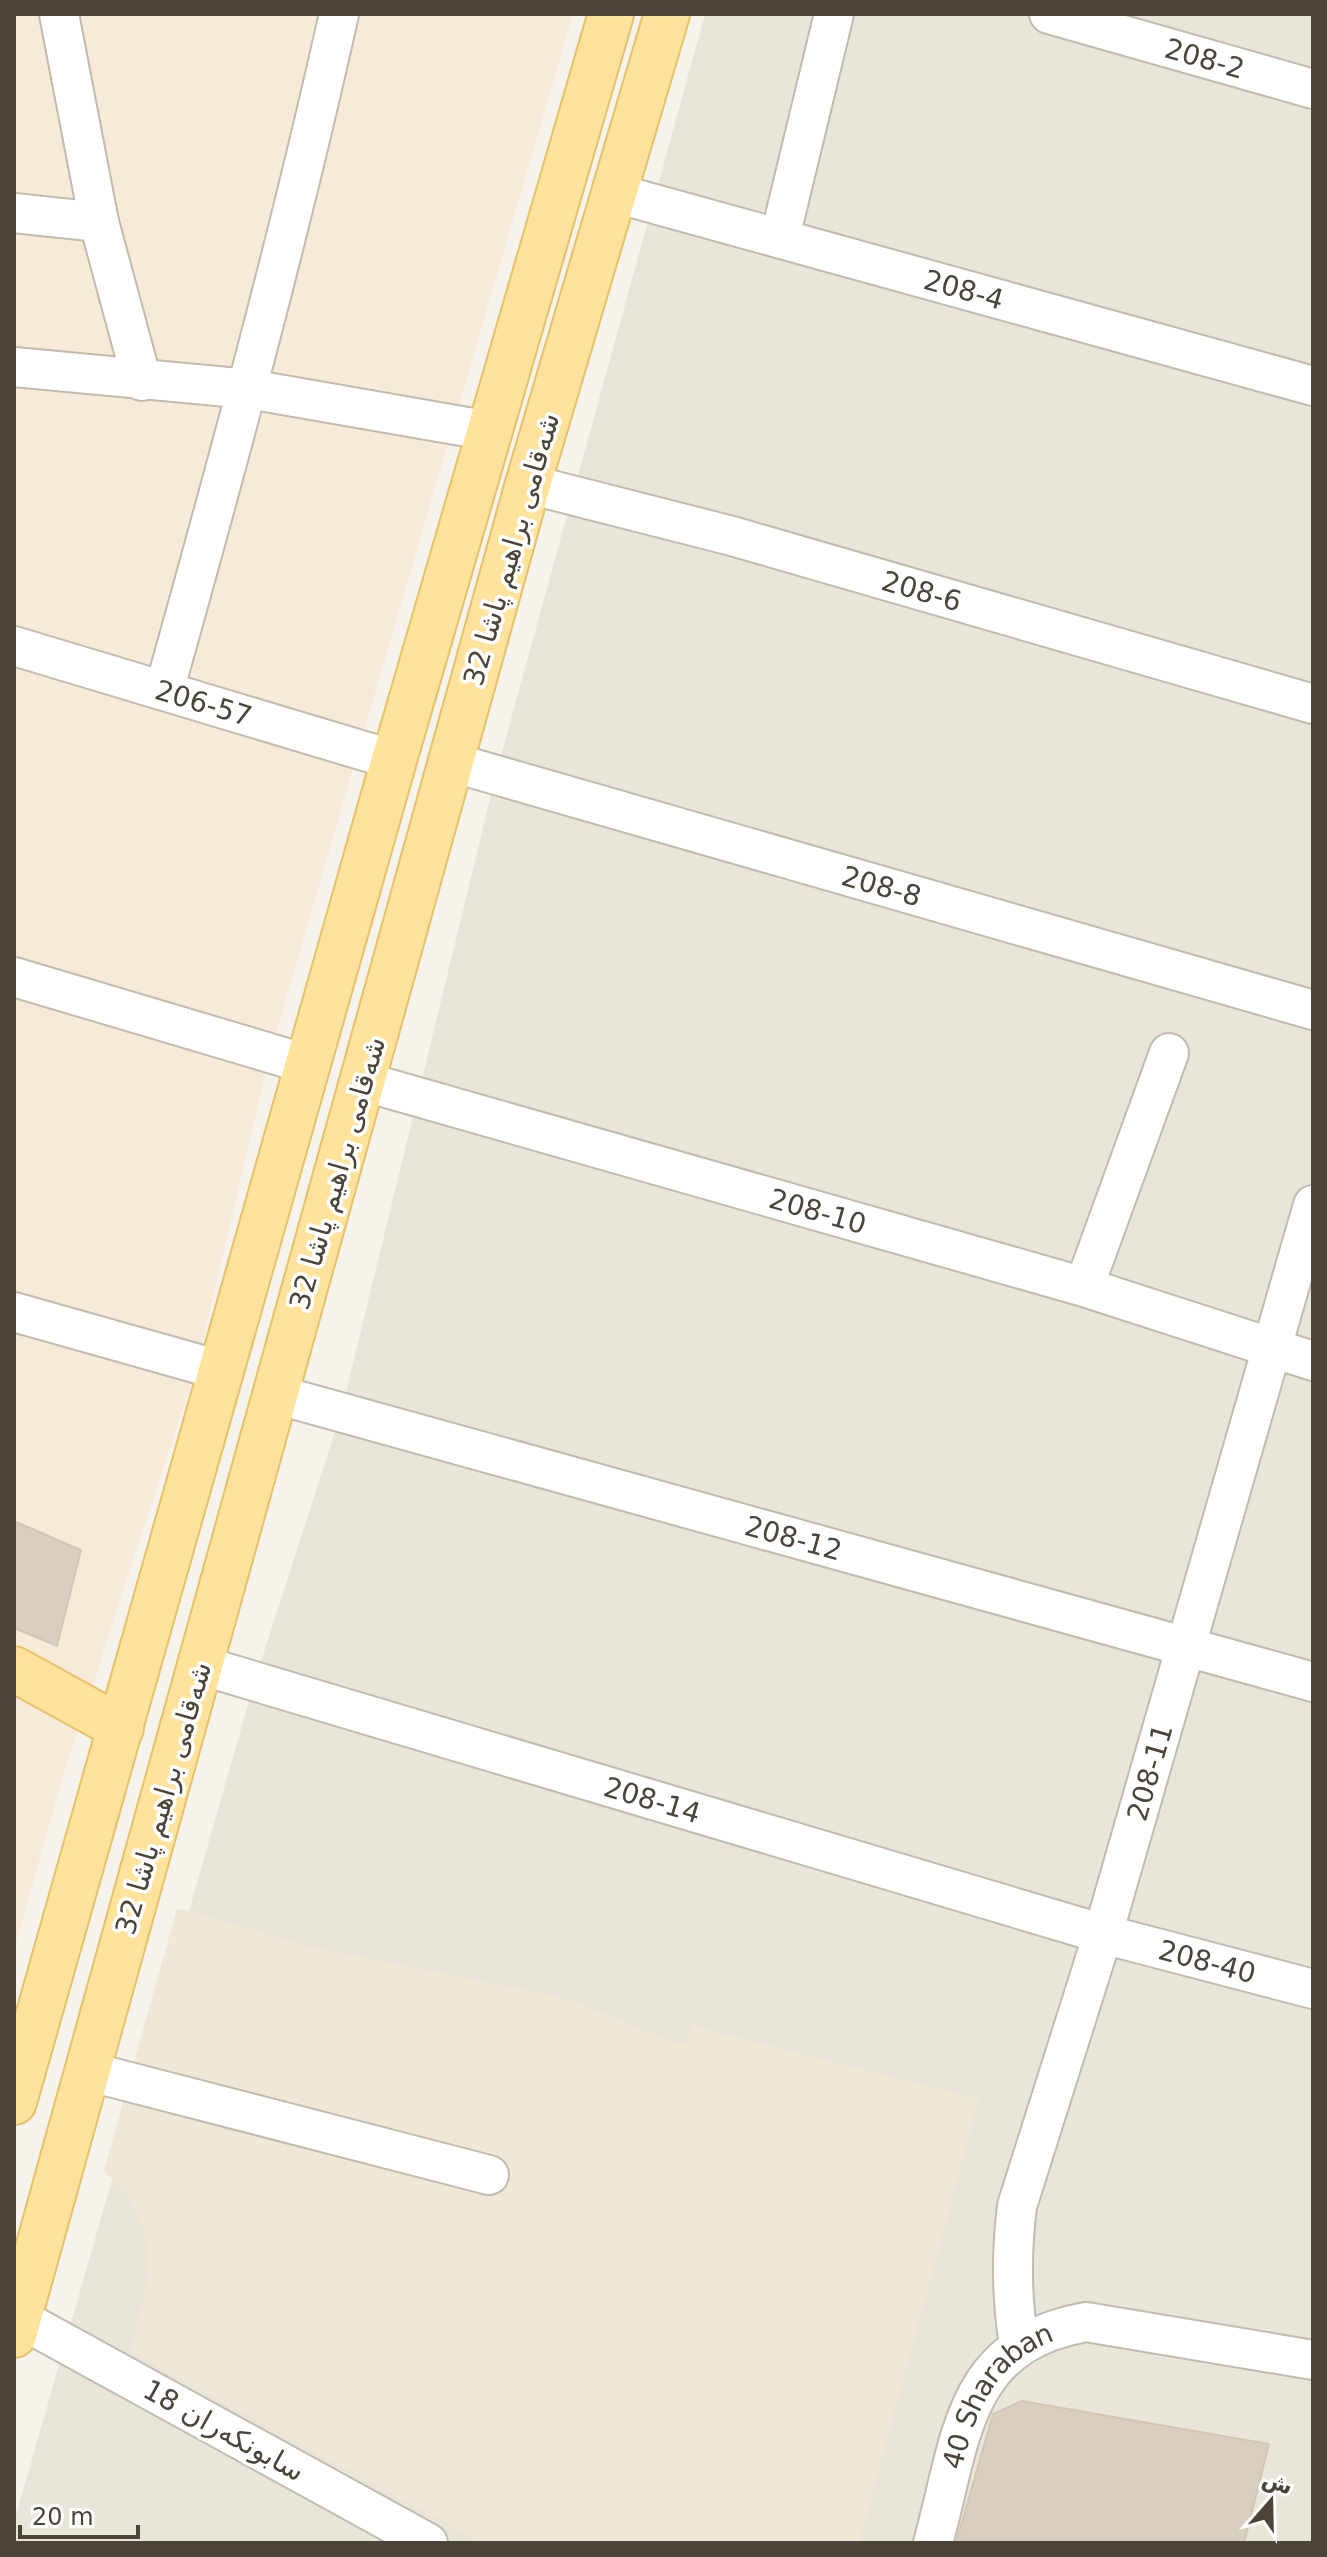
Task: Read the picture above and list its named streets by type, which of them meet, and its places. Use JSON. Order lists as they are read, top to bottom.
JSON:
{
  "streets": {
    "main road": ["شەقامی براهیم پاشا 32"],
    "street": [
      "208-2",
      "208-4",
      "208-6",
      "206-57",
      "208-8",
      "208-10",
      "208-12",
      "208-11",
      "208-14",
      "208-40",
      "40 Sharaban",
      "18 سابونکەران"
    ]
  },
  "crossings": [
    ["208-4", "شەقامی براهیم پاشا 32"],
    ["شەقامی براهیم پاشا 32", "208-6"],
    ["شەقامی براهیم پاشا 32", "206-57"],
    ["شەقامی براهیم پاشا 32", "208-8"],
    ["شەقامی براهیم پاشا 32", "208-10"],
    ["شەقامی براهیم پاشا 32", "208-12"],
    ["شەقامی براهیم پاشا 32", "208-14"],
    ["شەقامی براهیم پاشا 32", "18 سابونکەران"],
    ["208-10", "208-11"],
    ["208-12", "208-11"],
    ["208-11", "208-14"],
    ["208-11", "208-40"],
    ["208-11", "40 Sharaban"],
    ["208-14", "208-40"]
  ],
  "scale_bar": "20 m",
  "north": "top"
}
